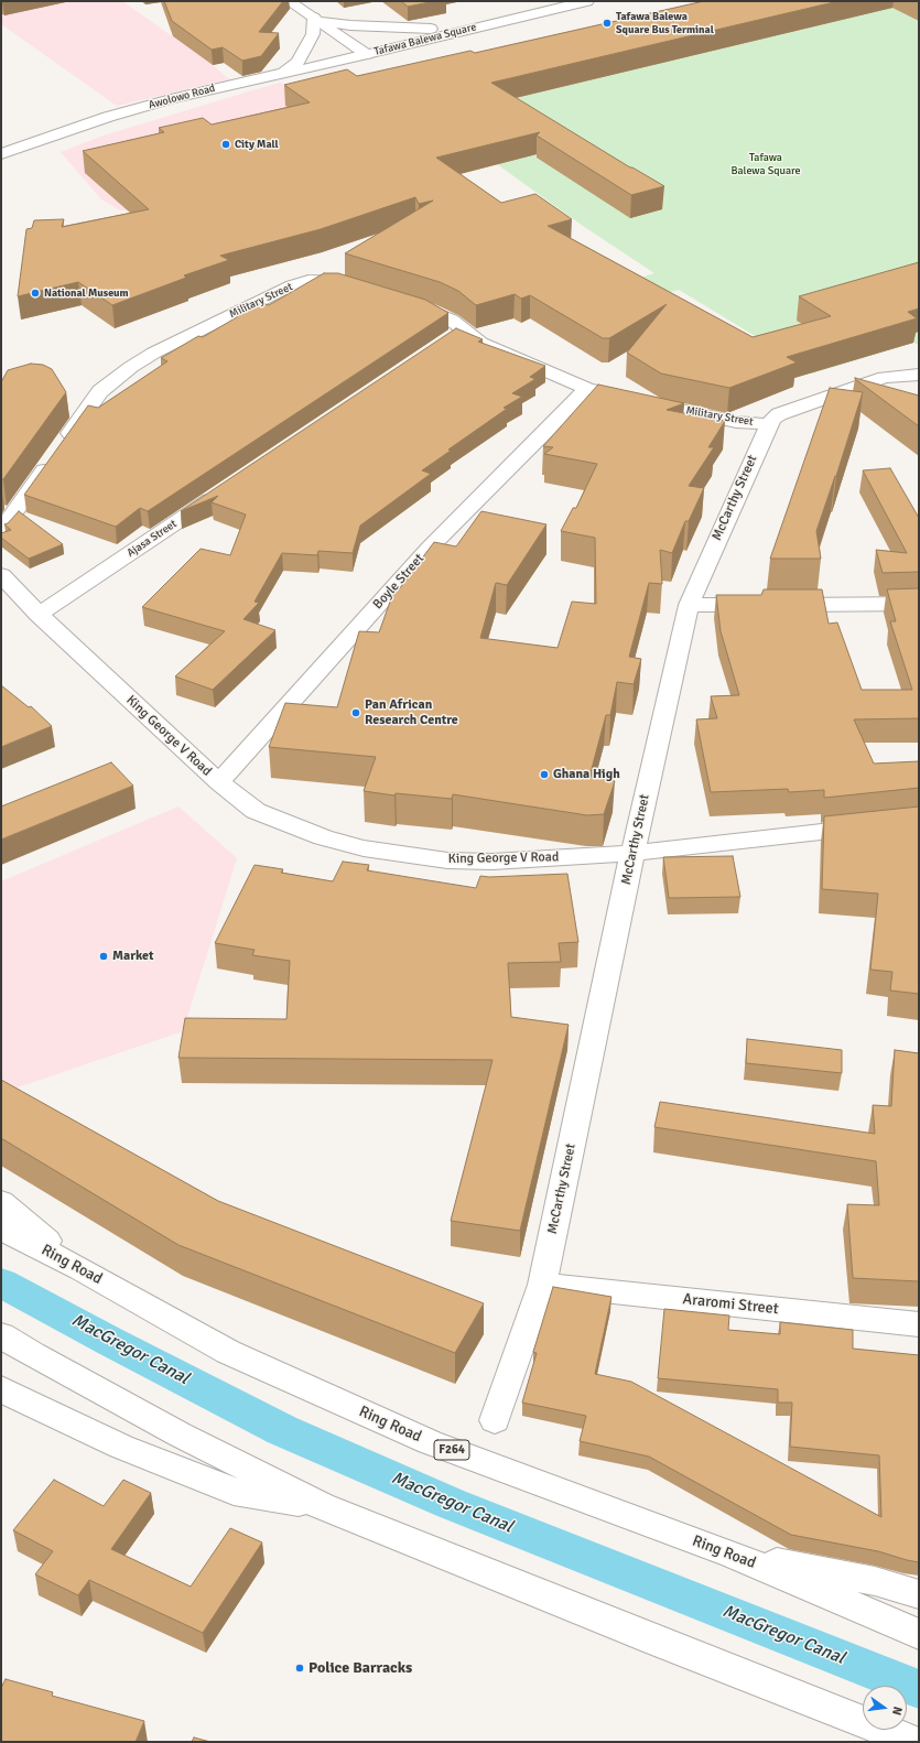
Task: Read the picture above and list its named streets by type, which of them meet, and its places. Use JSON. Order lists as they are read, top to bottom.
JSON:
{
  "streets": {
    "main road": [
      "Tafawa Balewa Square",
      "Awolowo Road",
      "Military Street",
      "McCarthy Street",
      "Ajasa Street",
      "Boyle Street",
      "King George V Road",
      "Ring Road",
      "Araromi Street",
      "F264"
    ]
  },
  "crossings": [
    ["Tafawa Balewa Square", "Awolowo Road"],
    ["Military Street", "McCarthy Street"],
    ["Military Street", "Boyle Street"],
    ["McCarthy Street", "King George V Road"],
    ["McCarthy Street", "Araromi Street"],
    ["Ajasa Street", "King George V Road"],
    ["Boyle Street", "King George V Road"]
  ],
  "water": ["MacGregor Canal"],
  "parks": ["Tafawa Balewa Square"],
  "places": [
    "Tafawa Balewa Square Bus Terminal",
    "City Mall",
    "National Museum",
    "Pan African Research Centre",
    "Ghana High",
    "Market",
    "Police Barracks"
  ],
  "north": "right"
}
